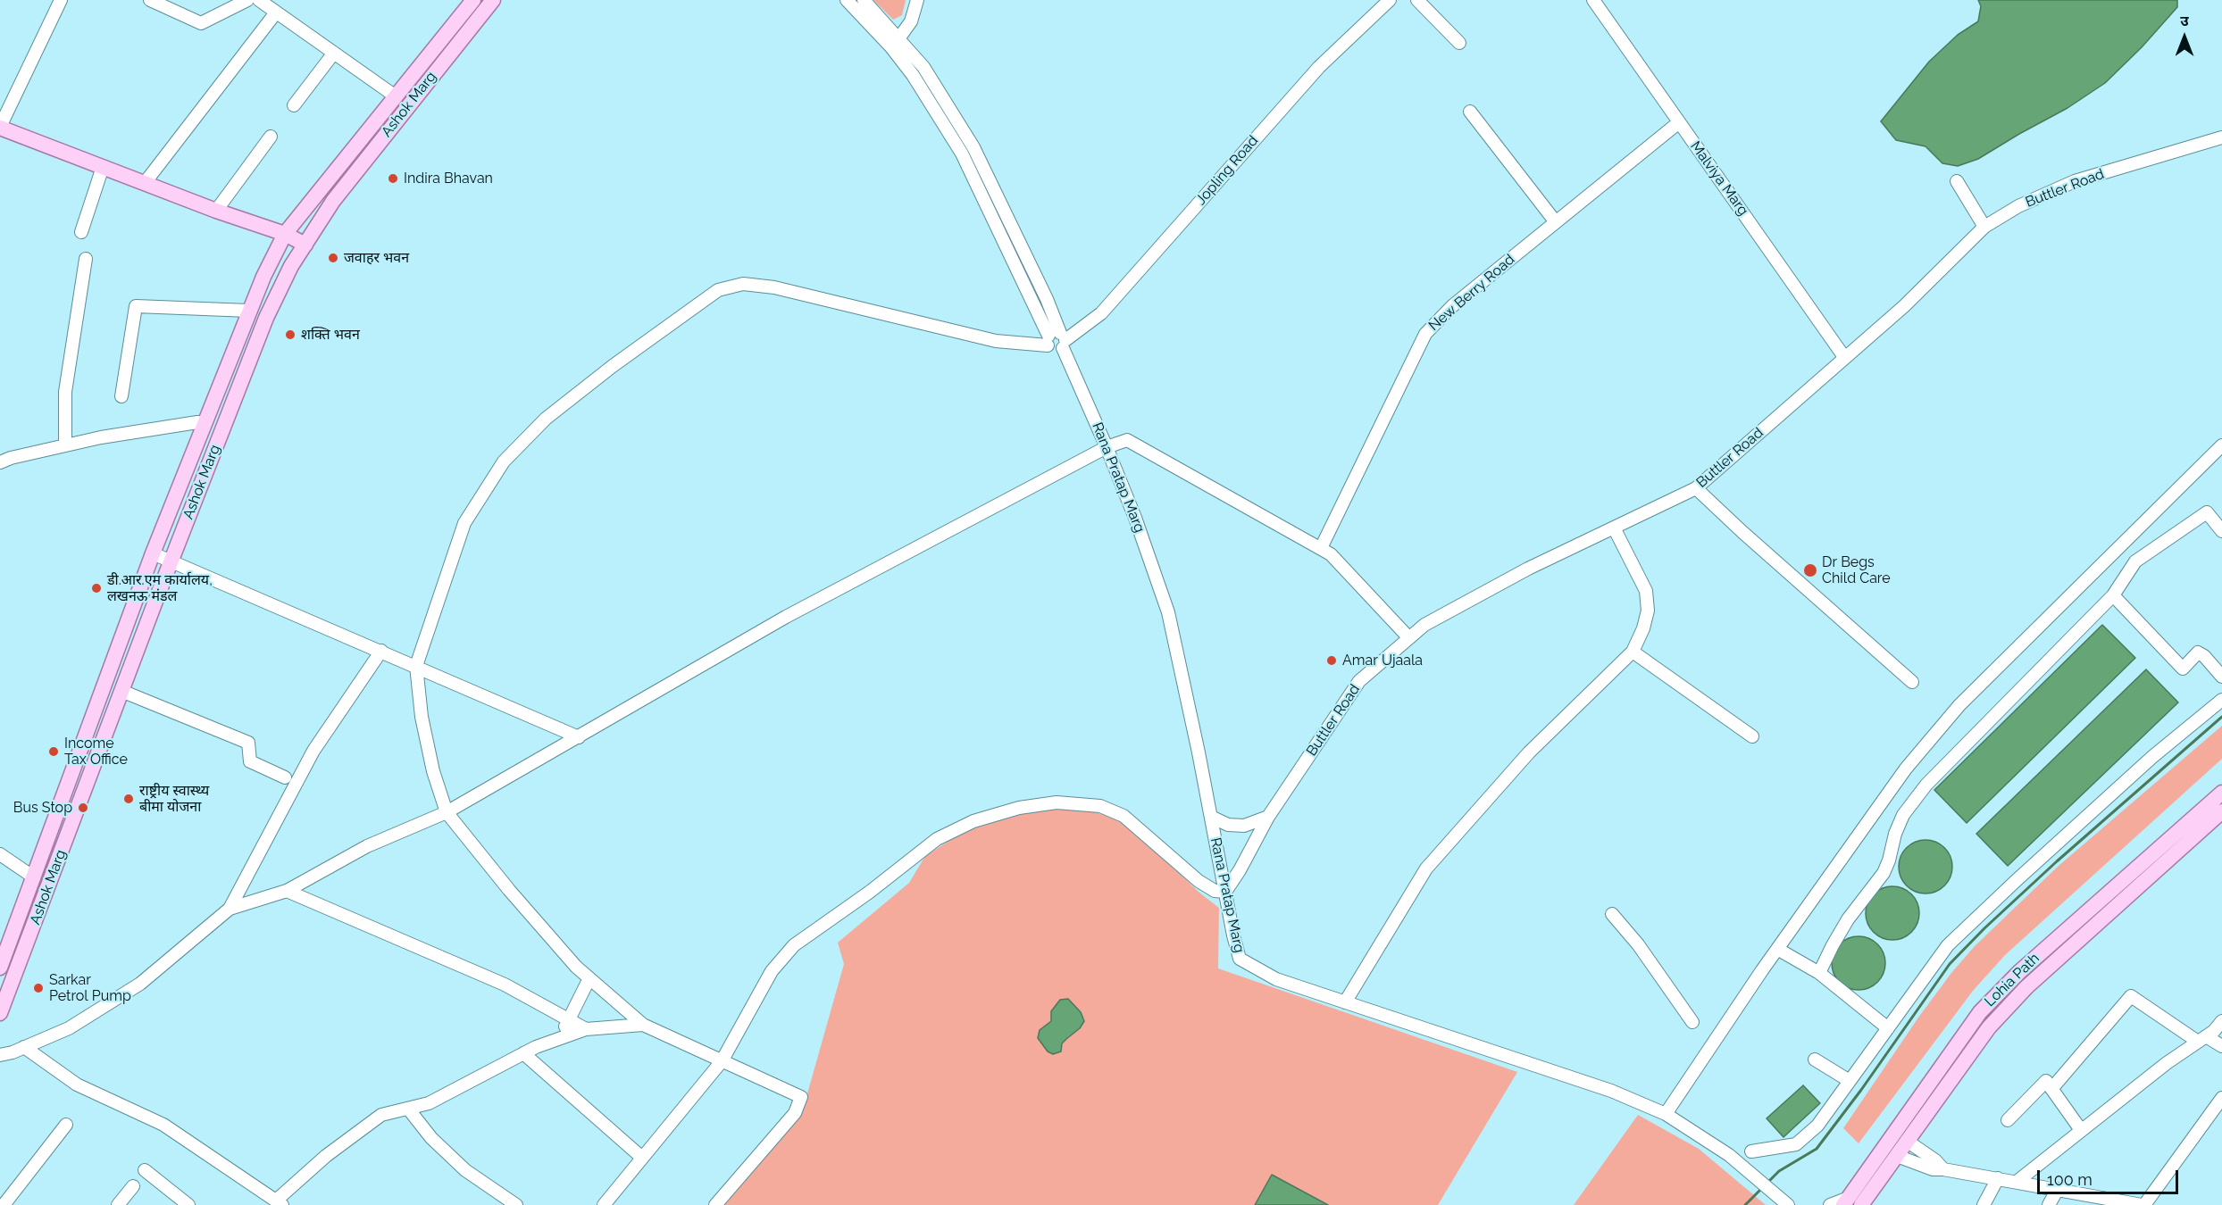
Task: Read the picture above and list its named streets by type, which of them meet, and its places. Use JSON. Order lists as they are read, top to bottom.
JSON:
{
  "streets": {
    "main road": ["Ashok Marg", "Lohia Path"],
    "street": [
      "Jopling Road",
      "Malviya Marg",
      "Buttler Road",
      "New Berry Road",
      "Rana Pratap Marg"
    ]
  },
  "crossings": [
    ["Jopling Road", "Rana Pratap Marg"],
    ["Malviya Marg", "Buttler Road"],
    ["Malviya Marg", "New Berry Road"],
    ["Buttler Road", "Rana Pratap Marg"]
  ],
  "places": [
    "Indira Bhavan",
    "जवाहर भवन",
    "शक्ति भवन",
    "Dr Begs Child Care",
    "डी.आर.एम कार्यालय, लखनऊ मंडल",
    "Amar Ujaala",
    "Income Tax Office",
    "राष्ट्रीय स्वास्थ्य बीमा योजना",
    "Bus Stop",
    "Sarkar Petrol Pump"
  ],
  "scale_bar": "100 m",
  "north": "top"
}
